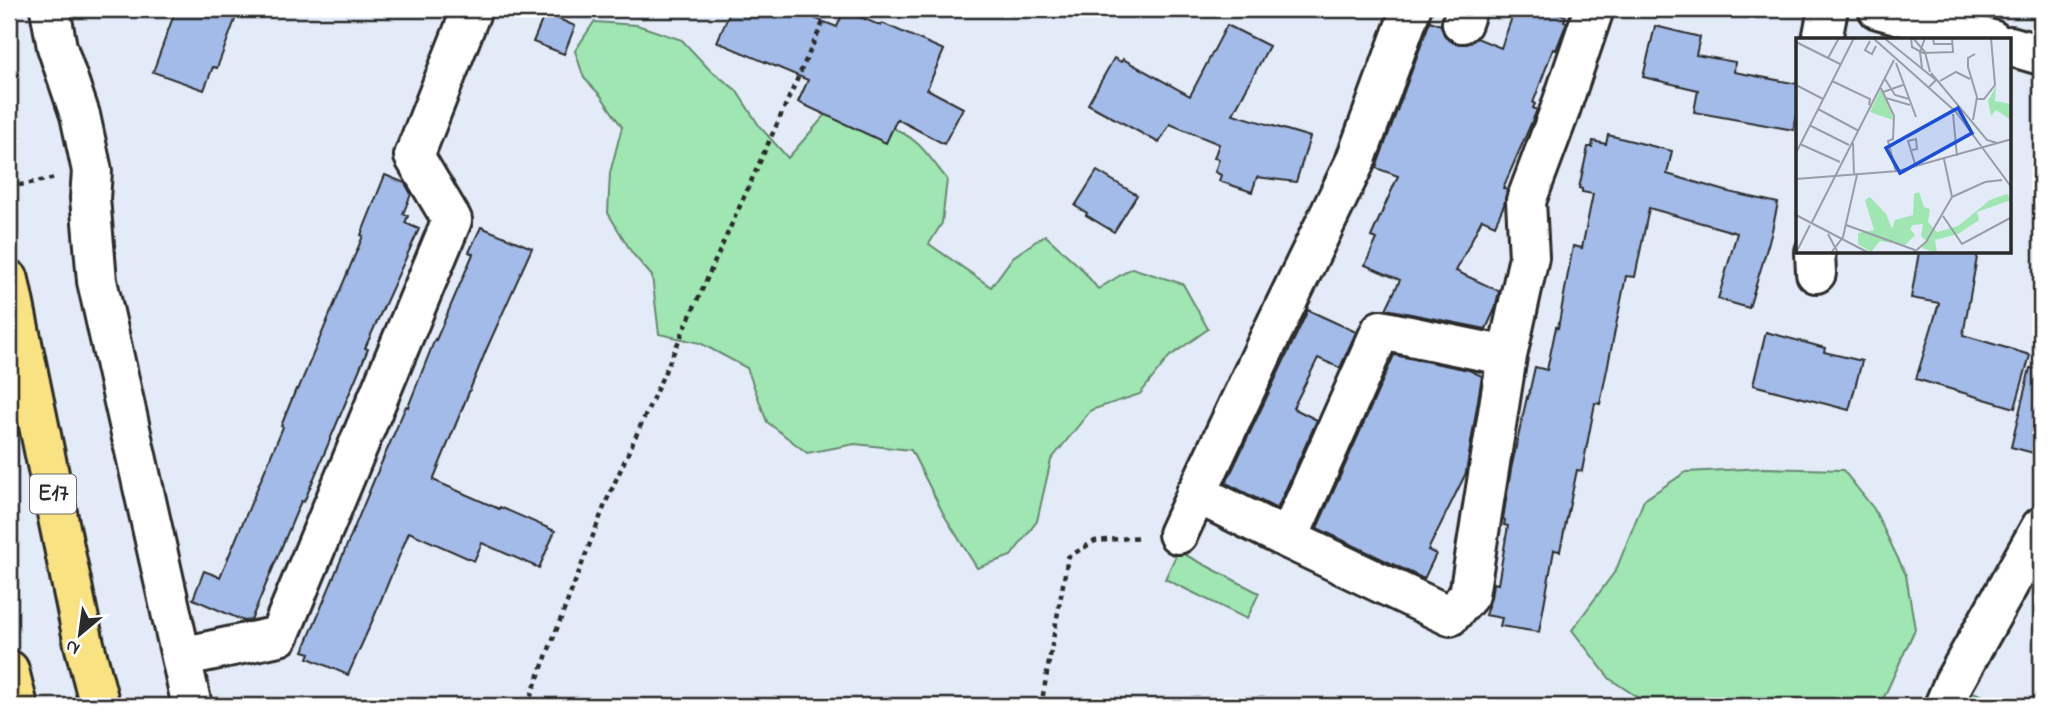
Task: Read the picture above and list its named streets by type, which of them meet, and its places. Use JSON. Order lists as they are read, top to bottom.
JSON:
{
  "streets": {
    "highway": ["E17"]
  },
  "north": "bottom left"
}
